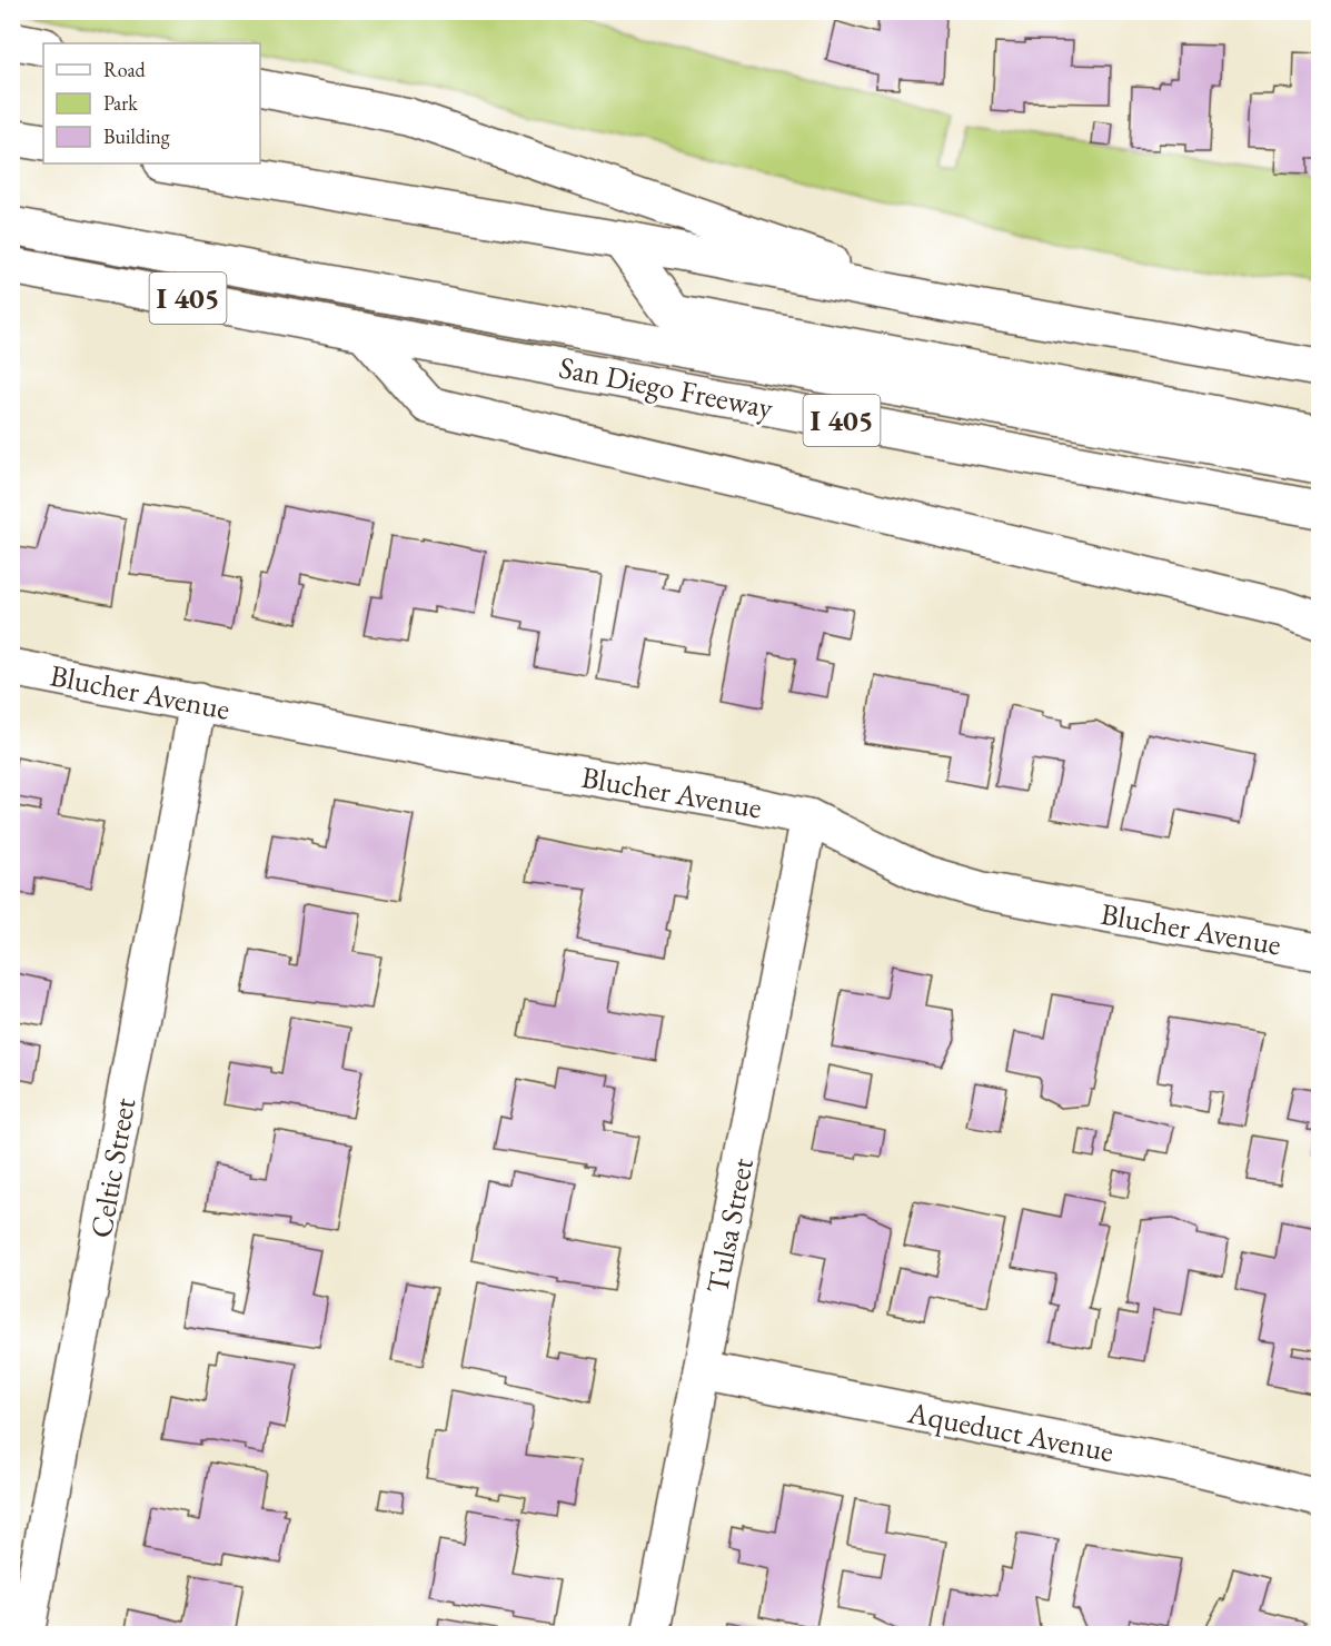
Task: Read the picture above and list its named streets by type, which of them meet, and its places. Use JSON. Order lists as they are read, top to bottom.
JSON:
{
  "streets": {
    "main road": [
      "I 405",
      "San Diego Freeway",
      "Blucher Avenue",
      "Celtic Street",
      "Tulsa Street",
      "Aqueduct Avenue"
    ]
  },
  "crossings": [
    ["Blucher Avenue", "Celtic Street"],
    ["Blucher Avenue", "Tulsa Street"],
    ["Tulsa Street", "Aqueduct Avenue"]
  ],
  "legend": ["Road", "Park", "Building"]
}
